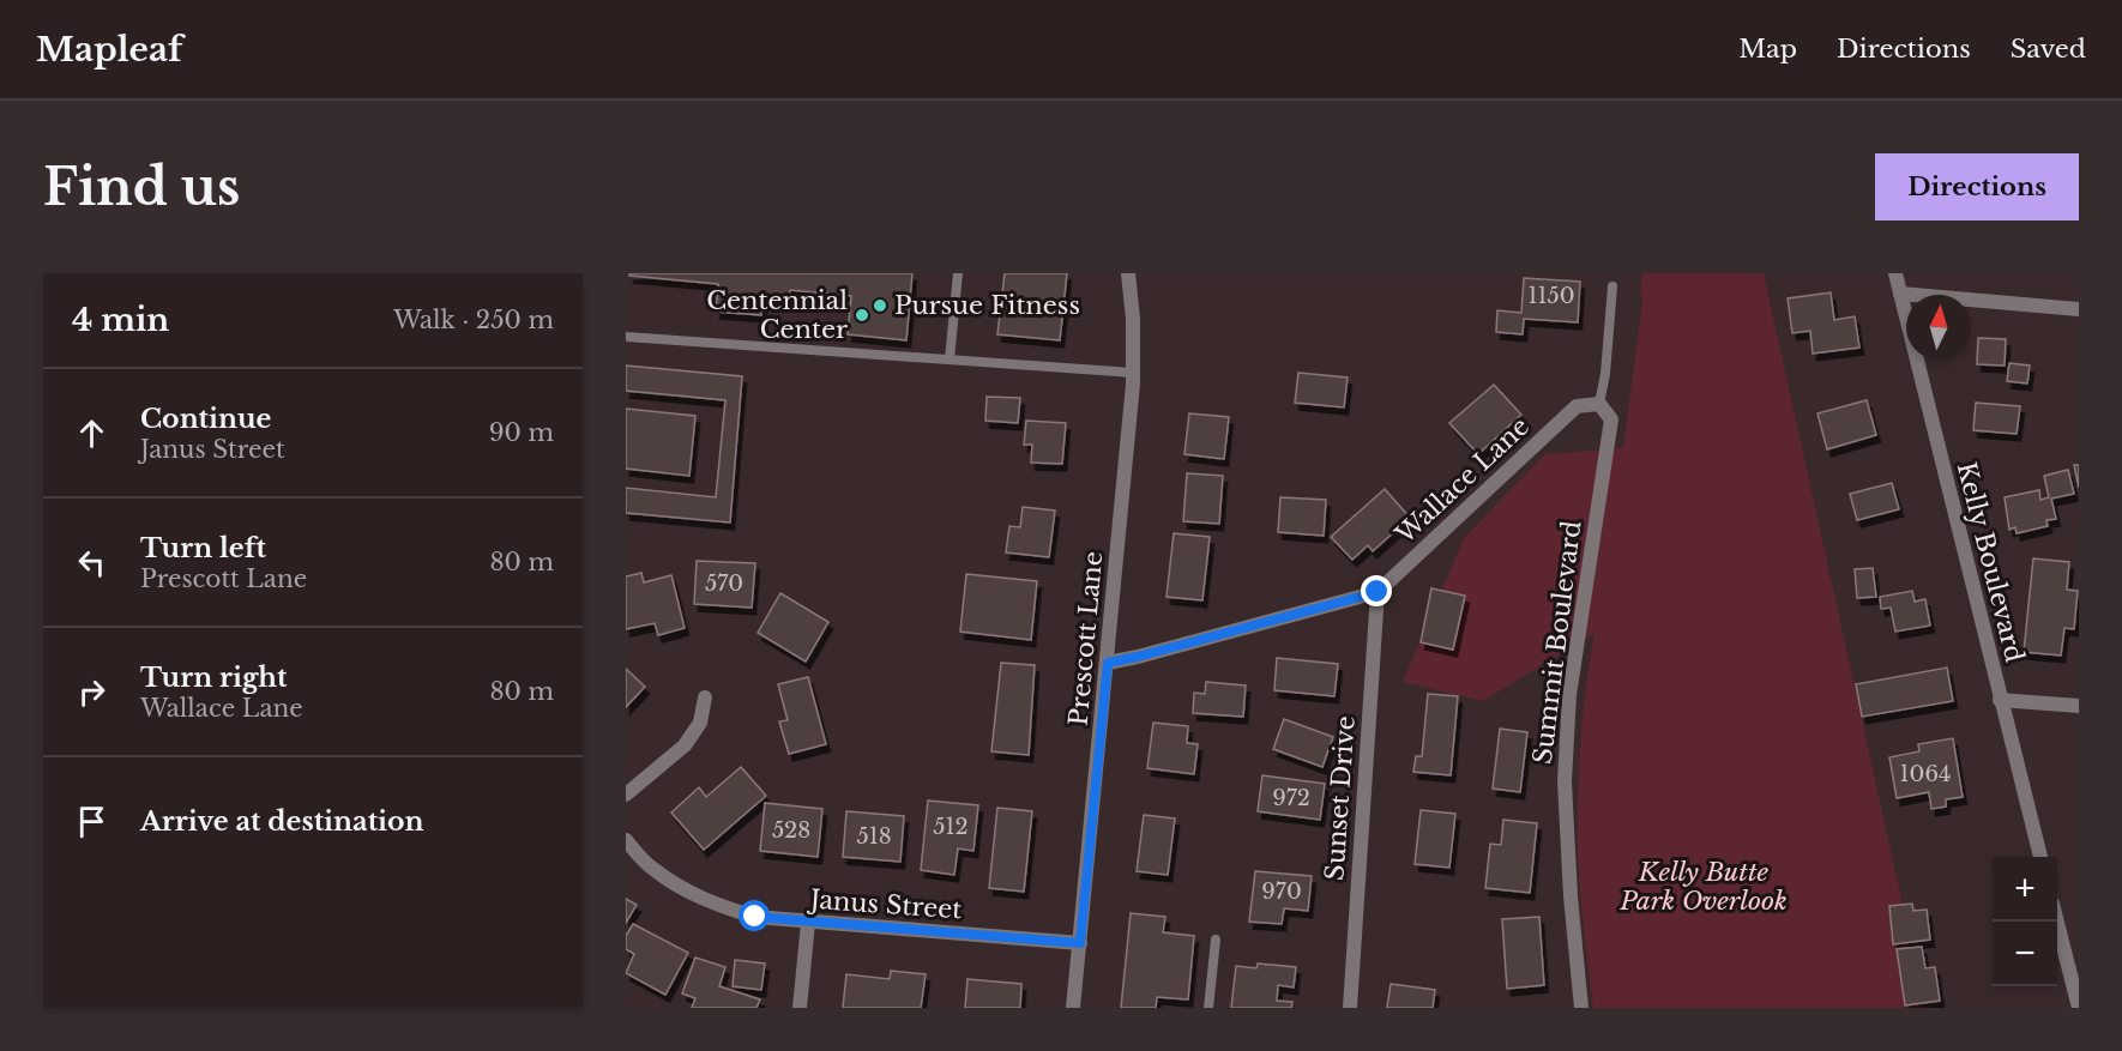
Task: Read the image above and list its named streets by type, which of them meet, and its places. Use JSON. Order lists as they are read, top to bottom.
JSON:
{
  "streets": {
    "street": [
      "Wallace Lane",
      "Kelly Boulevard",
      "Prescott Lane",
      "Summit Boulevard",
      "Sunset Drive",
      "Janus Street"
    ]
  },
  "crossings": [
    ["Wallace Lane", "Prescott Lane"],
    ["Wallace Lane", "Summit Boulevard"],
    ["Wallace Lane", "Sunset Drive"],
    ["Prescott Lane", "Janus Street"]
  ],
  "parks": ["Kelly Butte Park Overlook"],
  "places": ["Pursue Fitness", "Centennial Center"],
  "house_numbers": [
    "1150",
    "570",
    "1064",
    "972",
    "512",
    "528",
    "518",
    "970"
  ],
  "north": "top",
  "page": {
    "header": "Mapleaf",
    "nav": ["Map", "Directions", "Saved"],
    "buttons": "Directions",
    "title": "Find us",
    "heading": ["4 min", "Walk · 250 m"],
    "list": [
      ["Continue", "Janus Street", "90 m"],
      ["Turn left", "Prescott Lane", "80 m"],
      ["Turn right", "Wallace Lane", "80 m"],
      "Arrive at destination"
    ],
    "map_buttons": ["+", "−"]
  }
}
